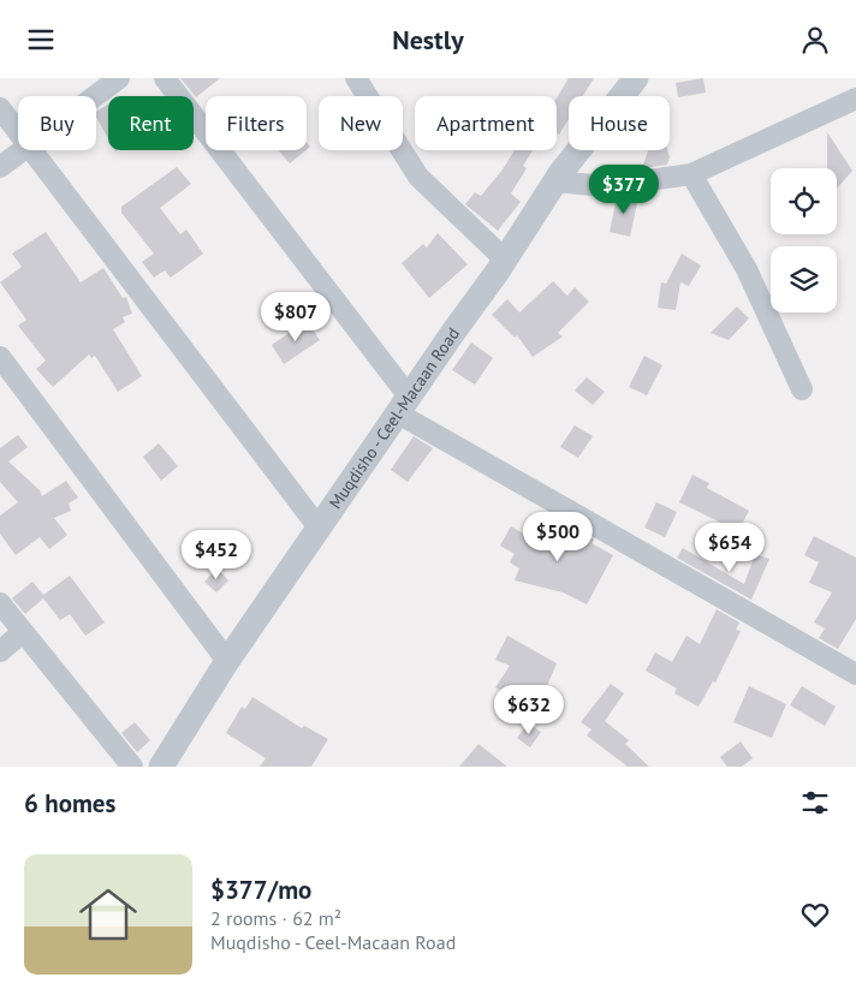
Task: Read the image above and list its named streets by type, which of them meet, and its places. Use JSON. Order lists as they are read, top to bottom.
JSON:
{
  "streets": {
    "street": ["Muqdisho - Ceel-Macaan Road"]
  },
  "page": {
    "header": "Nestly",
    "chip": [
      "Buy",
      "Rent",
      "Filters",
      "New",
      "Apartment",
      "House"
    ],
    "price": [
      "$377",
      "$807",
      "$500",
      "$654",
      "$452",
      "$632"
    ],
    "heading": "6 homes",
    "list": [
      {
        "name": "$377/mo",
        "note": "2 rooms · 62 m² · Muqdisho - Ceel-Macaan Road"
      }
    ]
  }
}
